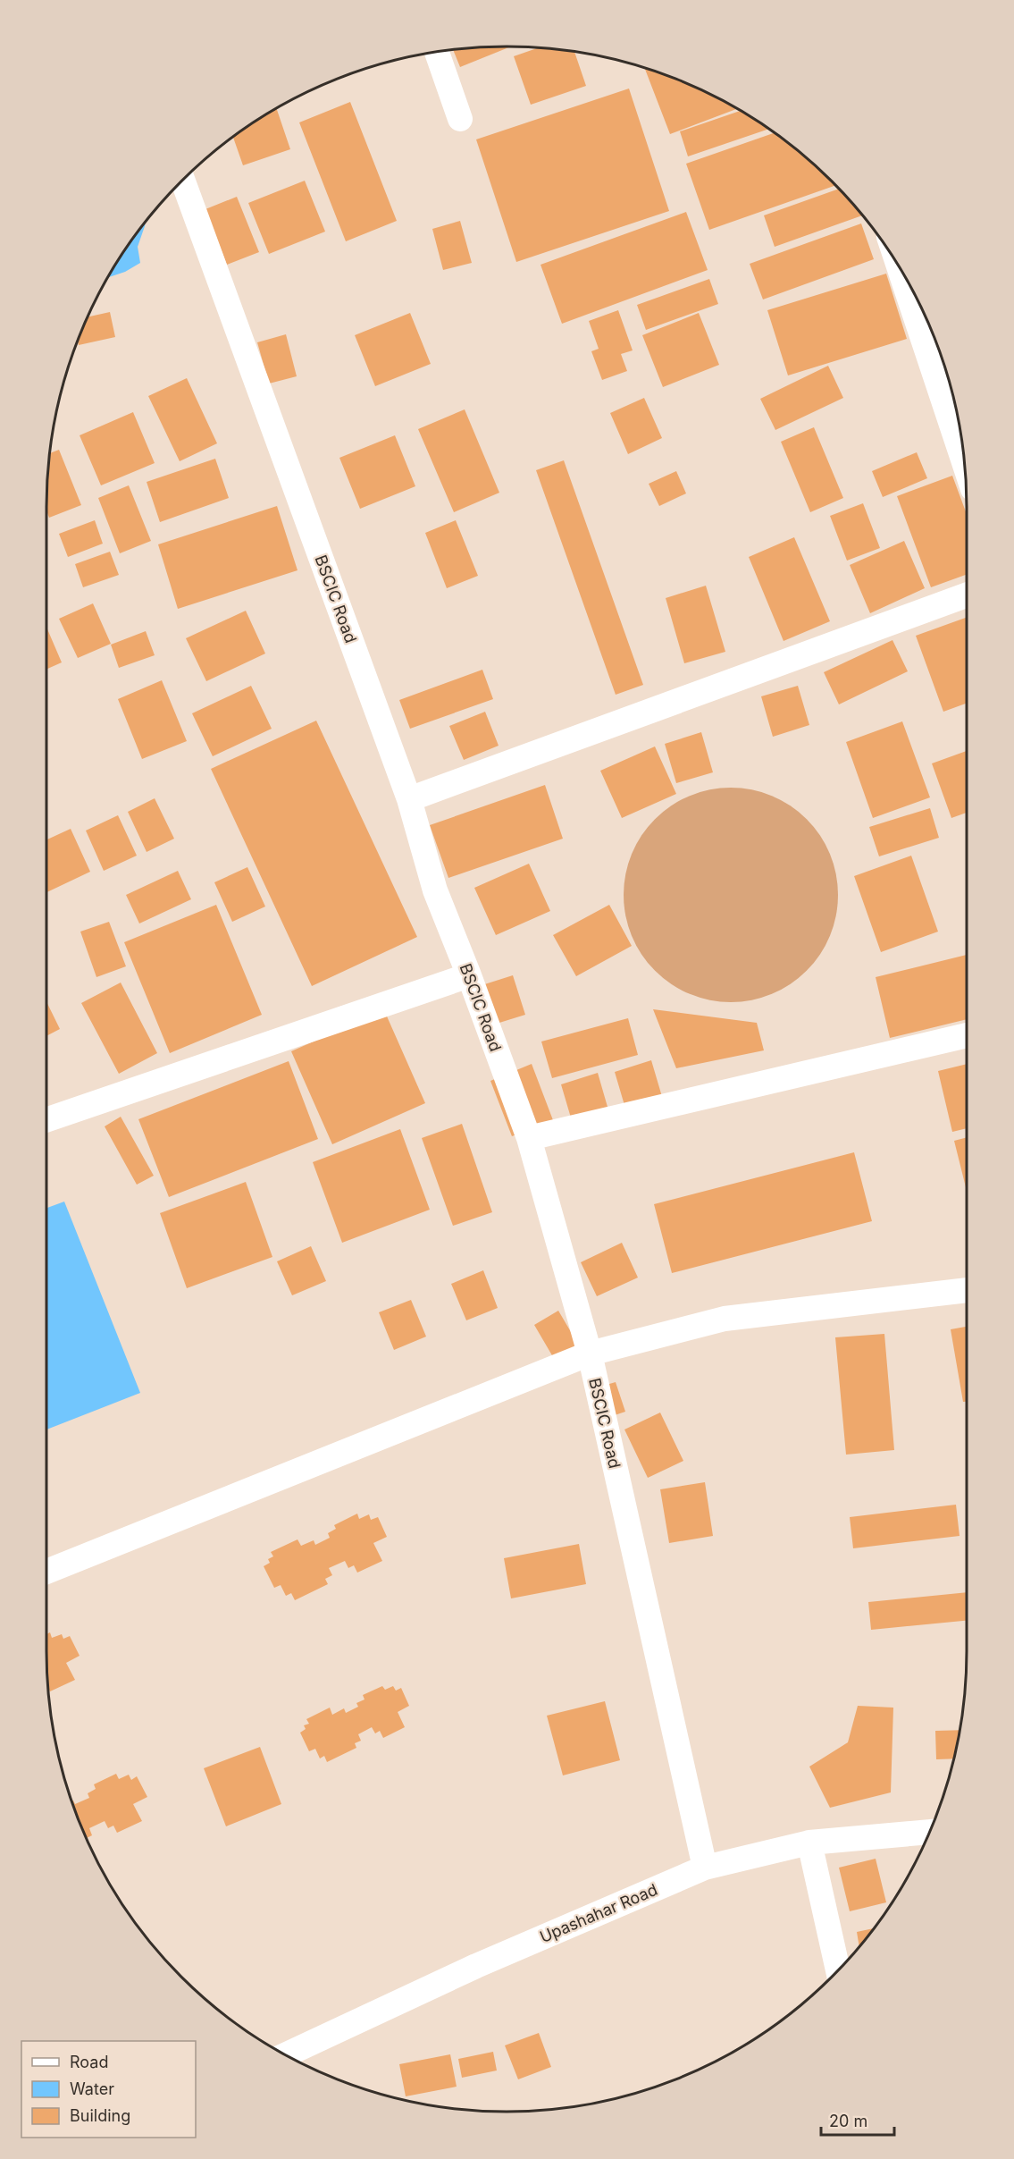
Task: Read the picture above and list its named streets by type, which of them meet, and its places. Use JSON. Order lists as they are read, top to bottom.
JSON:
{
  "streets": {
    "street": ["BSCIC Road", "Upashahar Road"]
  },
  "crossings": [
    ["BSCIC Road", "Upashahar Road"]
  ],
  "legend": ["Road", "Water", "Building"],
  "scale_bar": "20 m"
}
